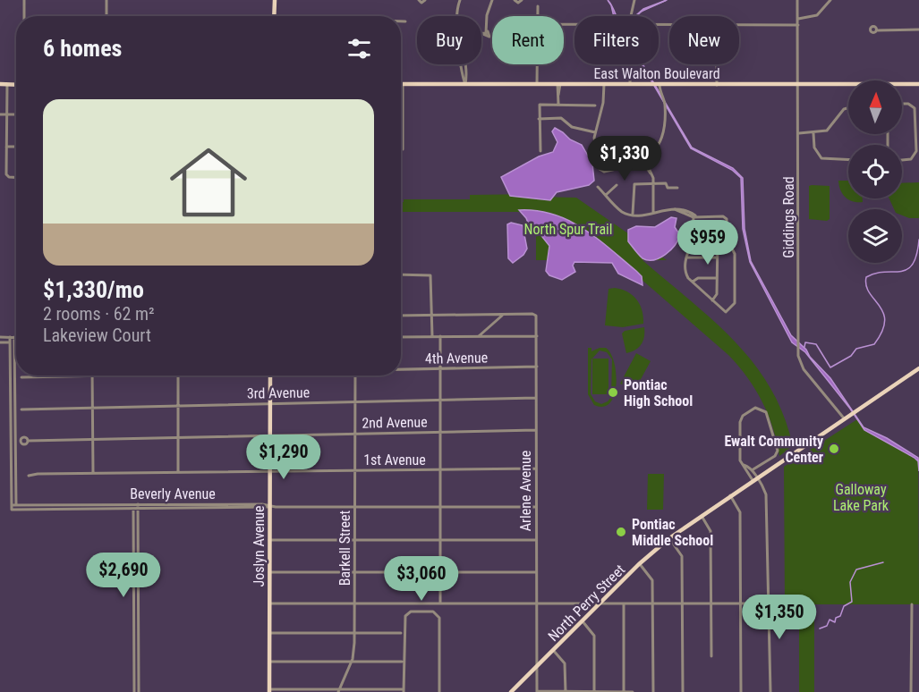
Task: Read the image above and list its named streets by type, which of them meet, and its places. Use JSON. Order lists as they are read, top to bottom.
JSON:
{
  "streets": {
    "main road": ["East Walton Boulevard", "Joslyn Avenue", "North Perry Street"],
    "street": [
      "Giddings Road",
      "4th Avenue",
      "3rd Avenue",
      "2nd Avenue",
      "1st Avenue",
      "Arlene Avenue",
      "Beverly Avenue",
      "Barkell Street"
    ]
  },
  "crossings": [
    ["East Walton Boulevard", "Giddings Road"],
    ["Giddings Road", "North Perry Street"],
    ["4th Avenue", "Arlene Avenue"],
    ["3rd Avenue", "Arlene Avenue"],
    ["3rd Avenue", "Joslyn Avenue"],
    ["3rd Avenue", "Barkell Street"],
    ["2nd Avenue", "Arlene Avenue"],
    ["2nd Avenue", "Joslyn Avenue"],
    ["2nd Avenue", "Barkell Street"],
    ["1st Avenue", "Arlene Avenue"],
    ["1st Avenue", "Joslyn Avenue"],
    ["1st Avenue", "Barkell Street"],
    ["Arlene Avenue", "North Perry Street"],
    ["Beverly Avenue", "Joslyn Avenue"]
  ],
  "parks": ["North Spur Trail", "Galloway Lake Park"],
  "places": ["Pontiac High School", "Ewalt Community Center", "Pontiac Middle School"],
  "north": "top",
  "page": {
    "chip": [
      "Buy",
      "Rent",
      "Filters",
      "New"
    ],
    "heading": "6 homes",
    "list": [
      {
        "name": "$1,330/mo",
        "note": "2 rooms · 62 m² · Lakeview Court"
      }
    ],
    "price": [
      "$1,330",
      "$959",
      "$1,290",
      "$2,690",
      "$3,060",
      "$1,350"
    ]
  }
}
